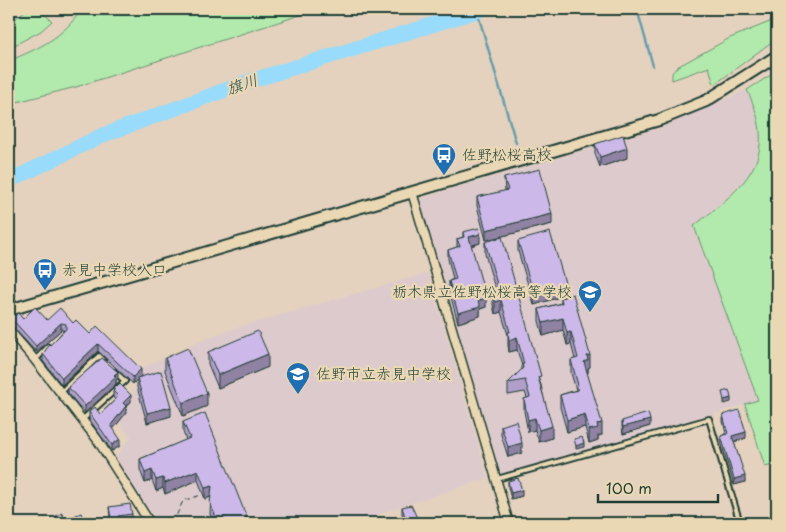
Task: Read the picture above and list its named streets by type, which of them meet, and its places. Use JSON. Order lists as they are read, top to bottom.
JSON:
{
  "water": ["旗川"],
  "places": {
    "bus stop": ["佐野松桜高校", "赤見中学校入口"],
    "school or university": ["栃木県立佐野松桜高等学校", "佐野市立赤見中学校"]
  },
  "scale_bar": "100 m"
}
